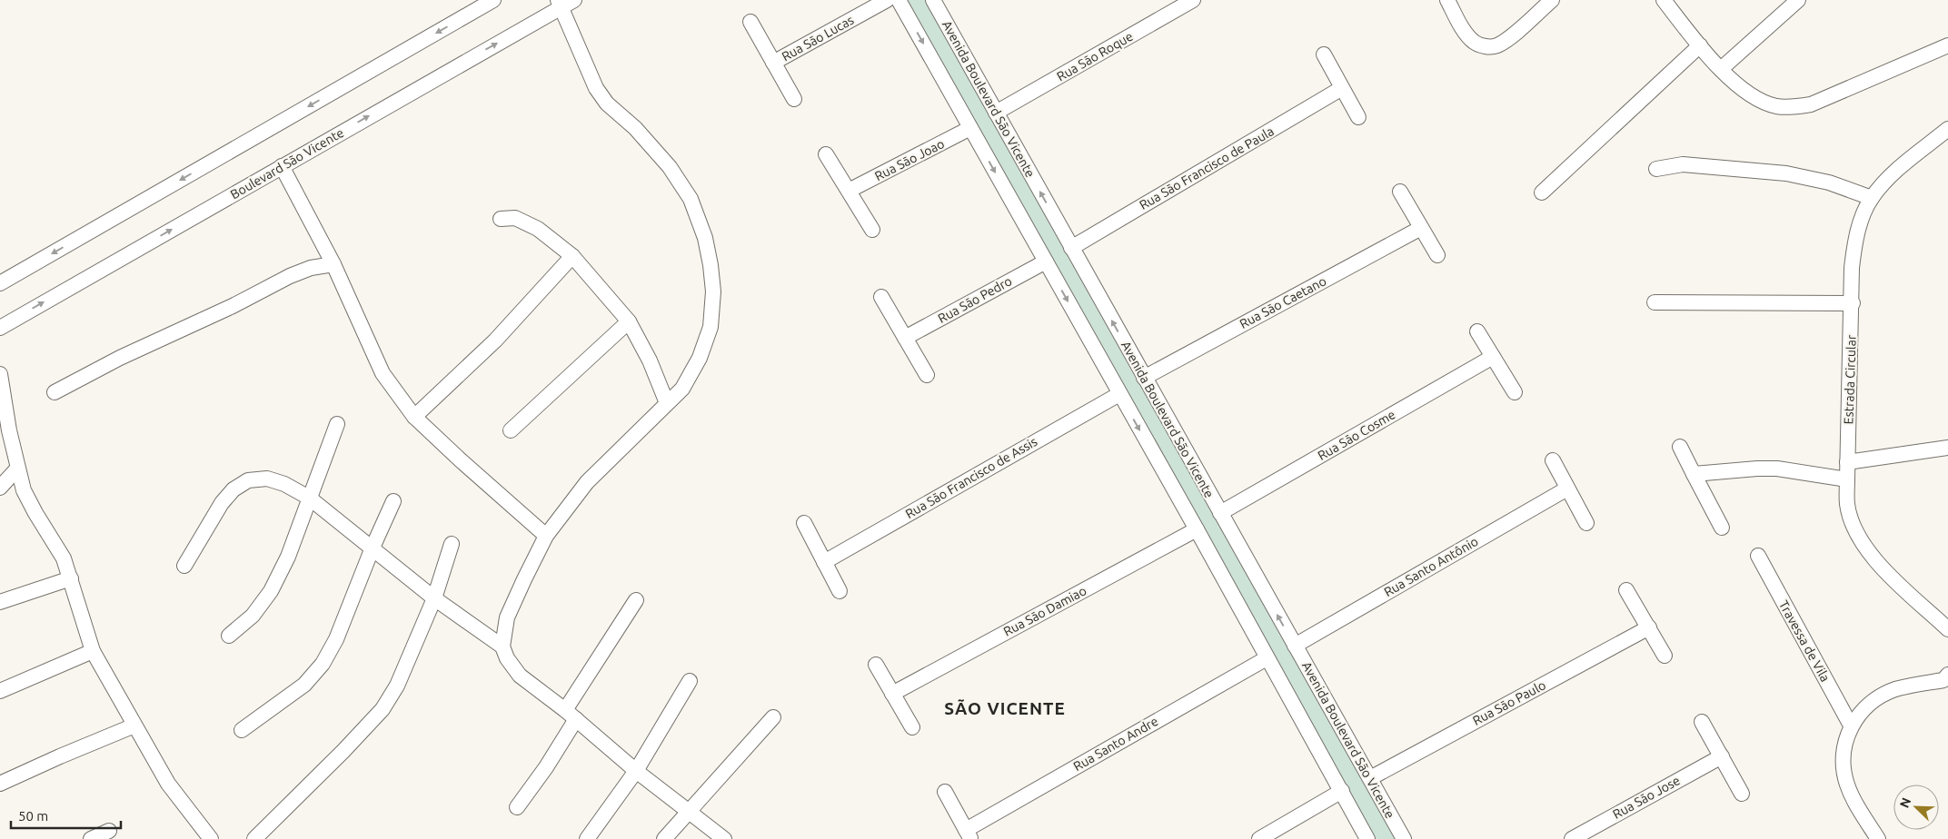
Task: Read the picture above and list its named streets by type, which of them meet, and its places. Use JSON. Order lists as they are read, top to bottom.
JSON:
{
  "streets": {
    "street": [
      "Rua Sāo Lucas",
      "Rua Sāo Roque",
      "Avenida Boulevard São Vicente",
      "Rua Sāo Joao",
      "Boulevard São Vicente",
      "Rua Sāo Francisco de Paula",
      "Rua Sāo Pedro",
      "Rua Sāo Caetano",
      "Estrada Circular",
      "Rua Sāo Cosme",
      "Rua Sāo Francisco de Assis",
      "Rua Santo Antônio",
      "Rua Sāo Damiao",
      "Travessa de Vila",
      "Rua Sāo Paulo",
      "Rua Santo Andre",
      "Rua Sāo Jose"
    ]
  },
  "crossings": [
    ["Rua Sāo Roque", "Avenida Boulevard São Vicente"],
    ["Avenida Boulevard São Vicente", "Rua Sāo Francisco de Paula"],
    ["Avenida Boulevard São Vicente", "Rua Sāo Caetano"],
    ["Avenida Boulevard São Vicente", "Rua Sāo Cosme"],
    ["Avenida Boulevard São Vicente", "Rua Santo Antônio"],
    ["Avenida Boulevard São Vicente", "Rua Sāo Paulo"]
  ],
  "districts": ["SÃO VICENTE"],
  "scale_bar": "50 m",
  "north": "top left"
}
